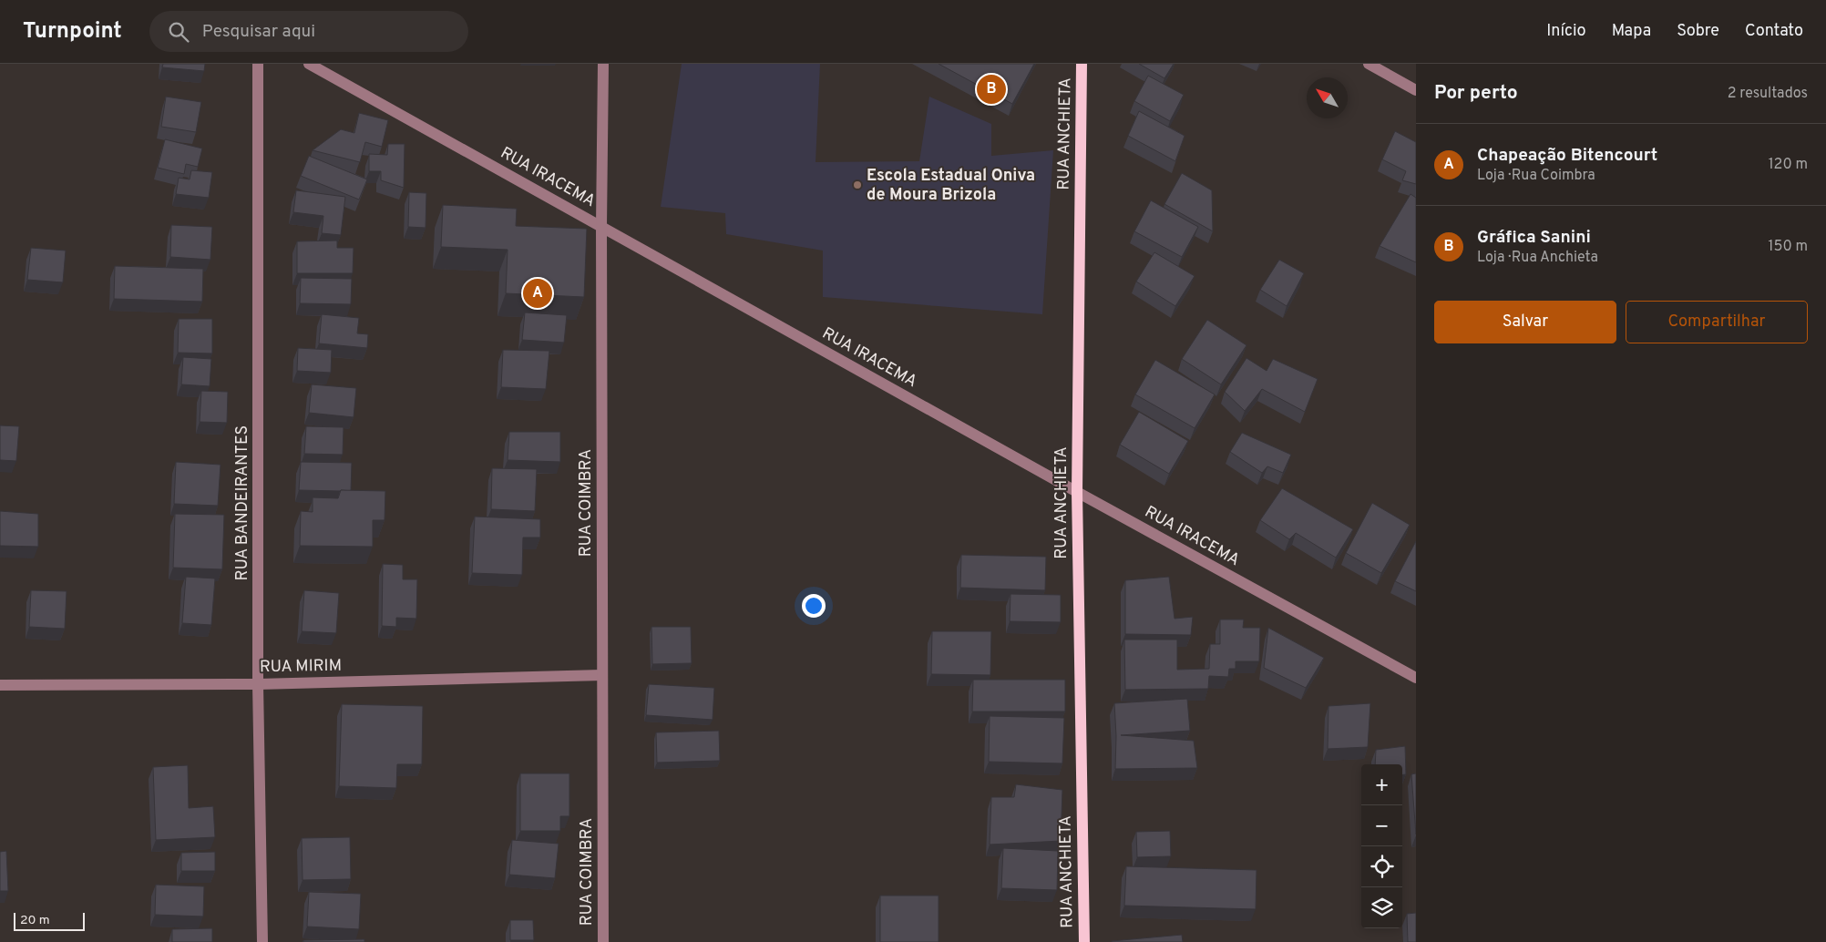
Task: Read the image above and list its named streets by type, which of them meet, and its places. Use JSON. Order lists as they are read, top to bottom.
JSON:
{
  "streets": {
    "main road": ["RUA ANCHIETA"],
    "street": [
      "RUA IRACEMA",
      "RUA BANDEIRANTES",
      "RUA COIMBRA",
      "RUA MIRIM"
    ]
  },
  "crossings": [
    ["RUA ANCHIETA", "RUA IRACEMA"],
    ["RUA IRACEMA", "RUA COIMBRA"],
    ["RUA BANDEIRANTES", "RUA MIRIM"],
    ["RUA COIMBRA", "RUA MIRIM"]
  ],
  "places": ["Escola Estadual Oniva de Moura Brizola"],
  "scale_bar": "20 m",
  "north": "top left",
  "page": {
    "header": "Turnpoint",
    "search": "Pesquisar aqui",
    "nav": [
      "Início",
      "Mapa",
      "Sobre",
      "Contato"
    ],
    "heading": ["Por perto", "2 resultados"],
    "pins": ["B", "A"],
    "list": [
      {
        "mark": "A",
        "name": "Chapeação Bitencourt",
        "note": "Loja · Rua Coimbra",
        "value": "120 m"
      },
      {
        "mark": "B",
        "name": "Gráfica Sanini",
        "note": "Loja · Rua Anchieta",
        "value": "150 m"
      }
    ],
    "buttons": ["Salvar", "Compartilhar"],
    "map_buttons": ["+", "−"],
    "scale": "20 m"
  }
}
